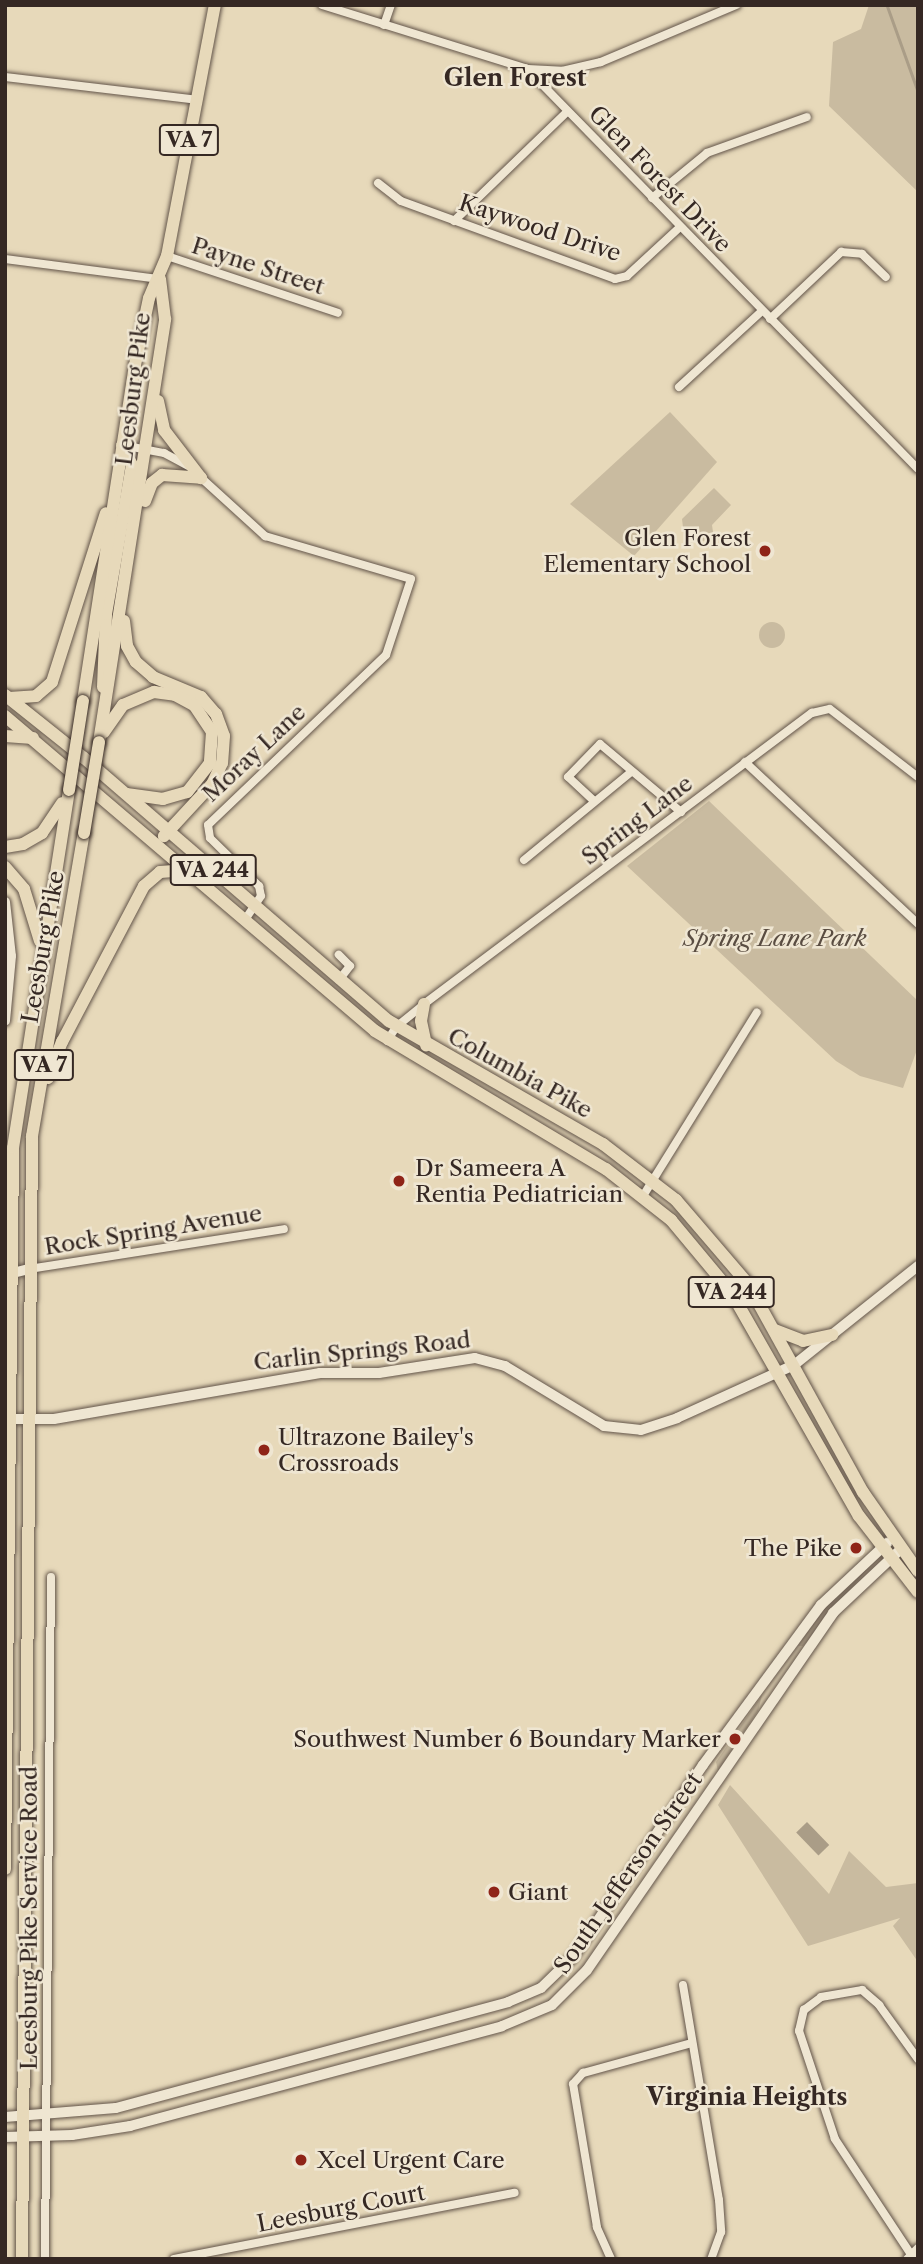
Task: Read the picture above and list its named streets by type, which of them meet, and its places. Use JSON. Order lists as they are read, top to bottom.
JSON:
{
  "streets": {
    "main road": [
      "VA 7",
      "Leesburg Pike",
      "VA 244",
      "Columbia Pike",
      "Carlin Springs Road"
    ],
    "street": [
      "Glen Forest Drive",
      "Kaywood Drive",
      "Payne Street",
      "Moray Lane",
      "Spring Lane",
      "Rock Spring Avenue",
      "South Jefferson Street",
      "Leesburg Pike Service Road",
      "Leesburg Court"
    ]
  },
  "crossings": [
    ["Glen Forest Drive", "Kaywood Drive"],
    ["Payne Street", "Leesburg Pike"],
    ["Leesburg Pike", "Rock Spring Avenue"],
    ["Leesburg Pike", "Carlin Springs Road"],
    ["Leesburg Pike", "South Jefferson Street"],
    ["Moray Lane", "Columbia Pike"],
    ["Spring Lane", "Columbia Pike"],
    ["Columbia Pike", "Carlin Springs Road"],
    ["Columbia Pike", "South Jefferson Street"],
    ["South Jefferson Street", "Leesburg Pike Service Road"]
  ],
  "districts": ["Glen Forest", "Virginia Heights"],
  "parks": ["Spring Lane Park"],
  "places": [
    "Glen Forest Elementary School",
    "Dr Sameera A Rentia Pediatrician",
    "Ultrazone Bailey's Crossroads",
    "The Pike",
    "Southwest Number 6 Boundary Marker",
    "Giant",
    "Xcel Urgent Care"
  ]
}
